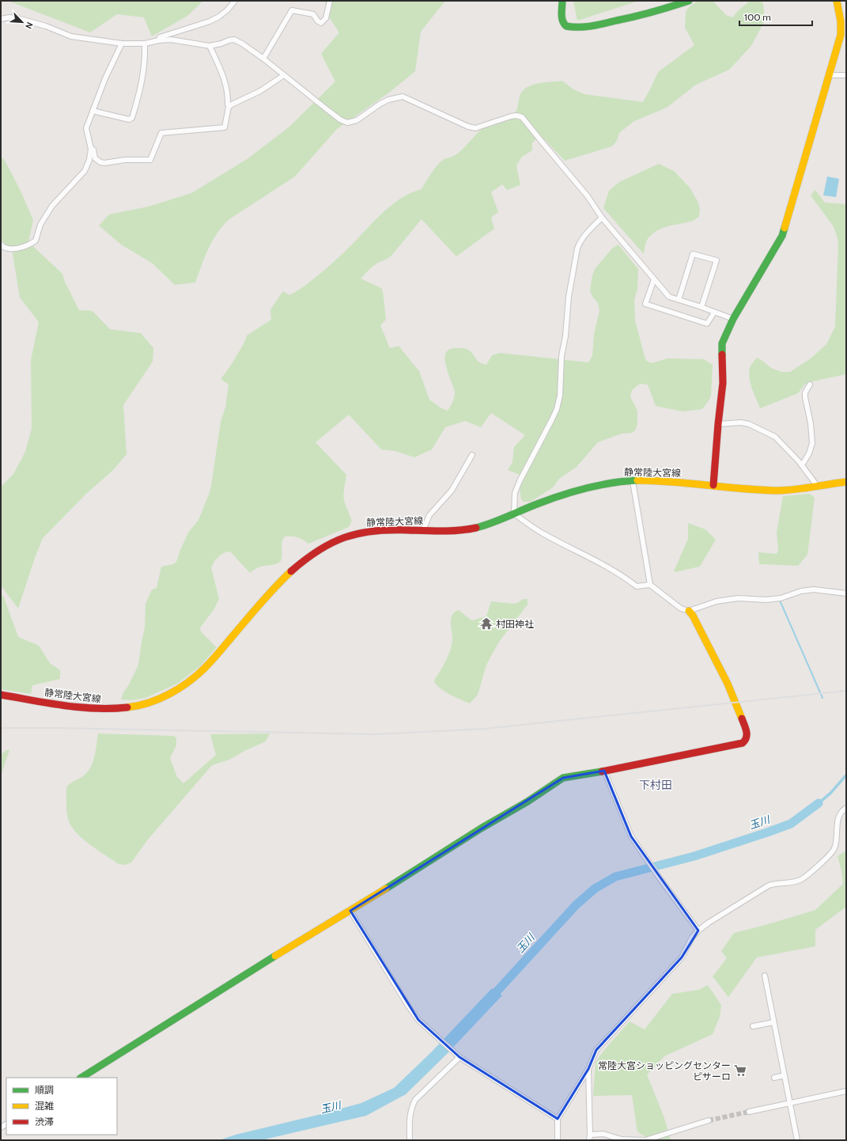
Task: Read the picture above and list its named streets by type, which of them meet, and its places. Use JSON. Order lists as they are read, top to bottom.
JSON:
{
  "streets": {
    "street": ["静常陸大宮線"]
  },
  "districts": ["下村田"],
  "water": ["玉川"],
  "places": {
    "temple": ["村田神社"],
    "supermarket": ["常陸大宮ショッピングセンター ピサーロ"]
  },
  "legend": ["順調", "混雑", "渋滞"],
  "scale_bar": "100 m",
  "north": "bottom right"
}
